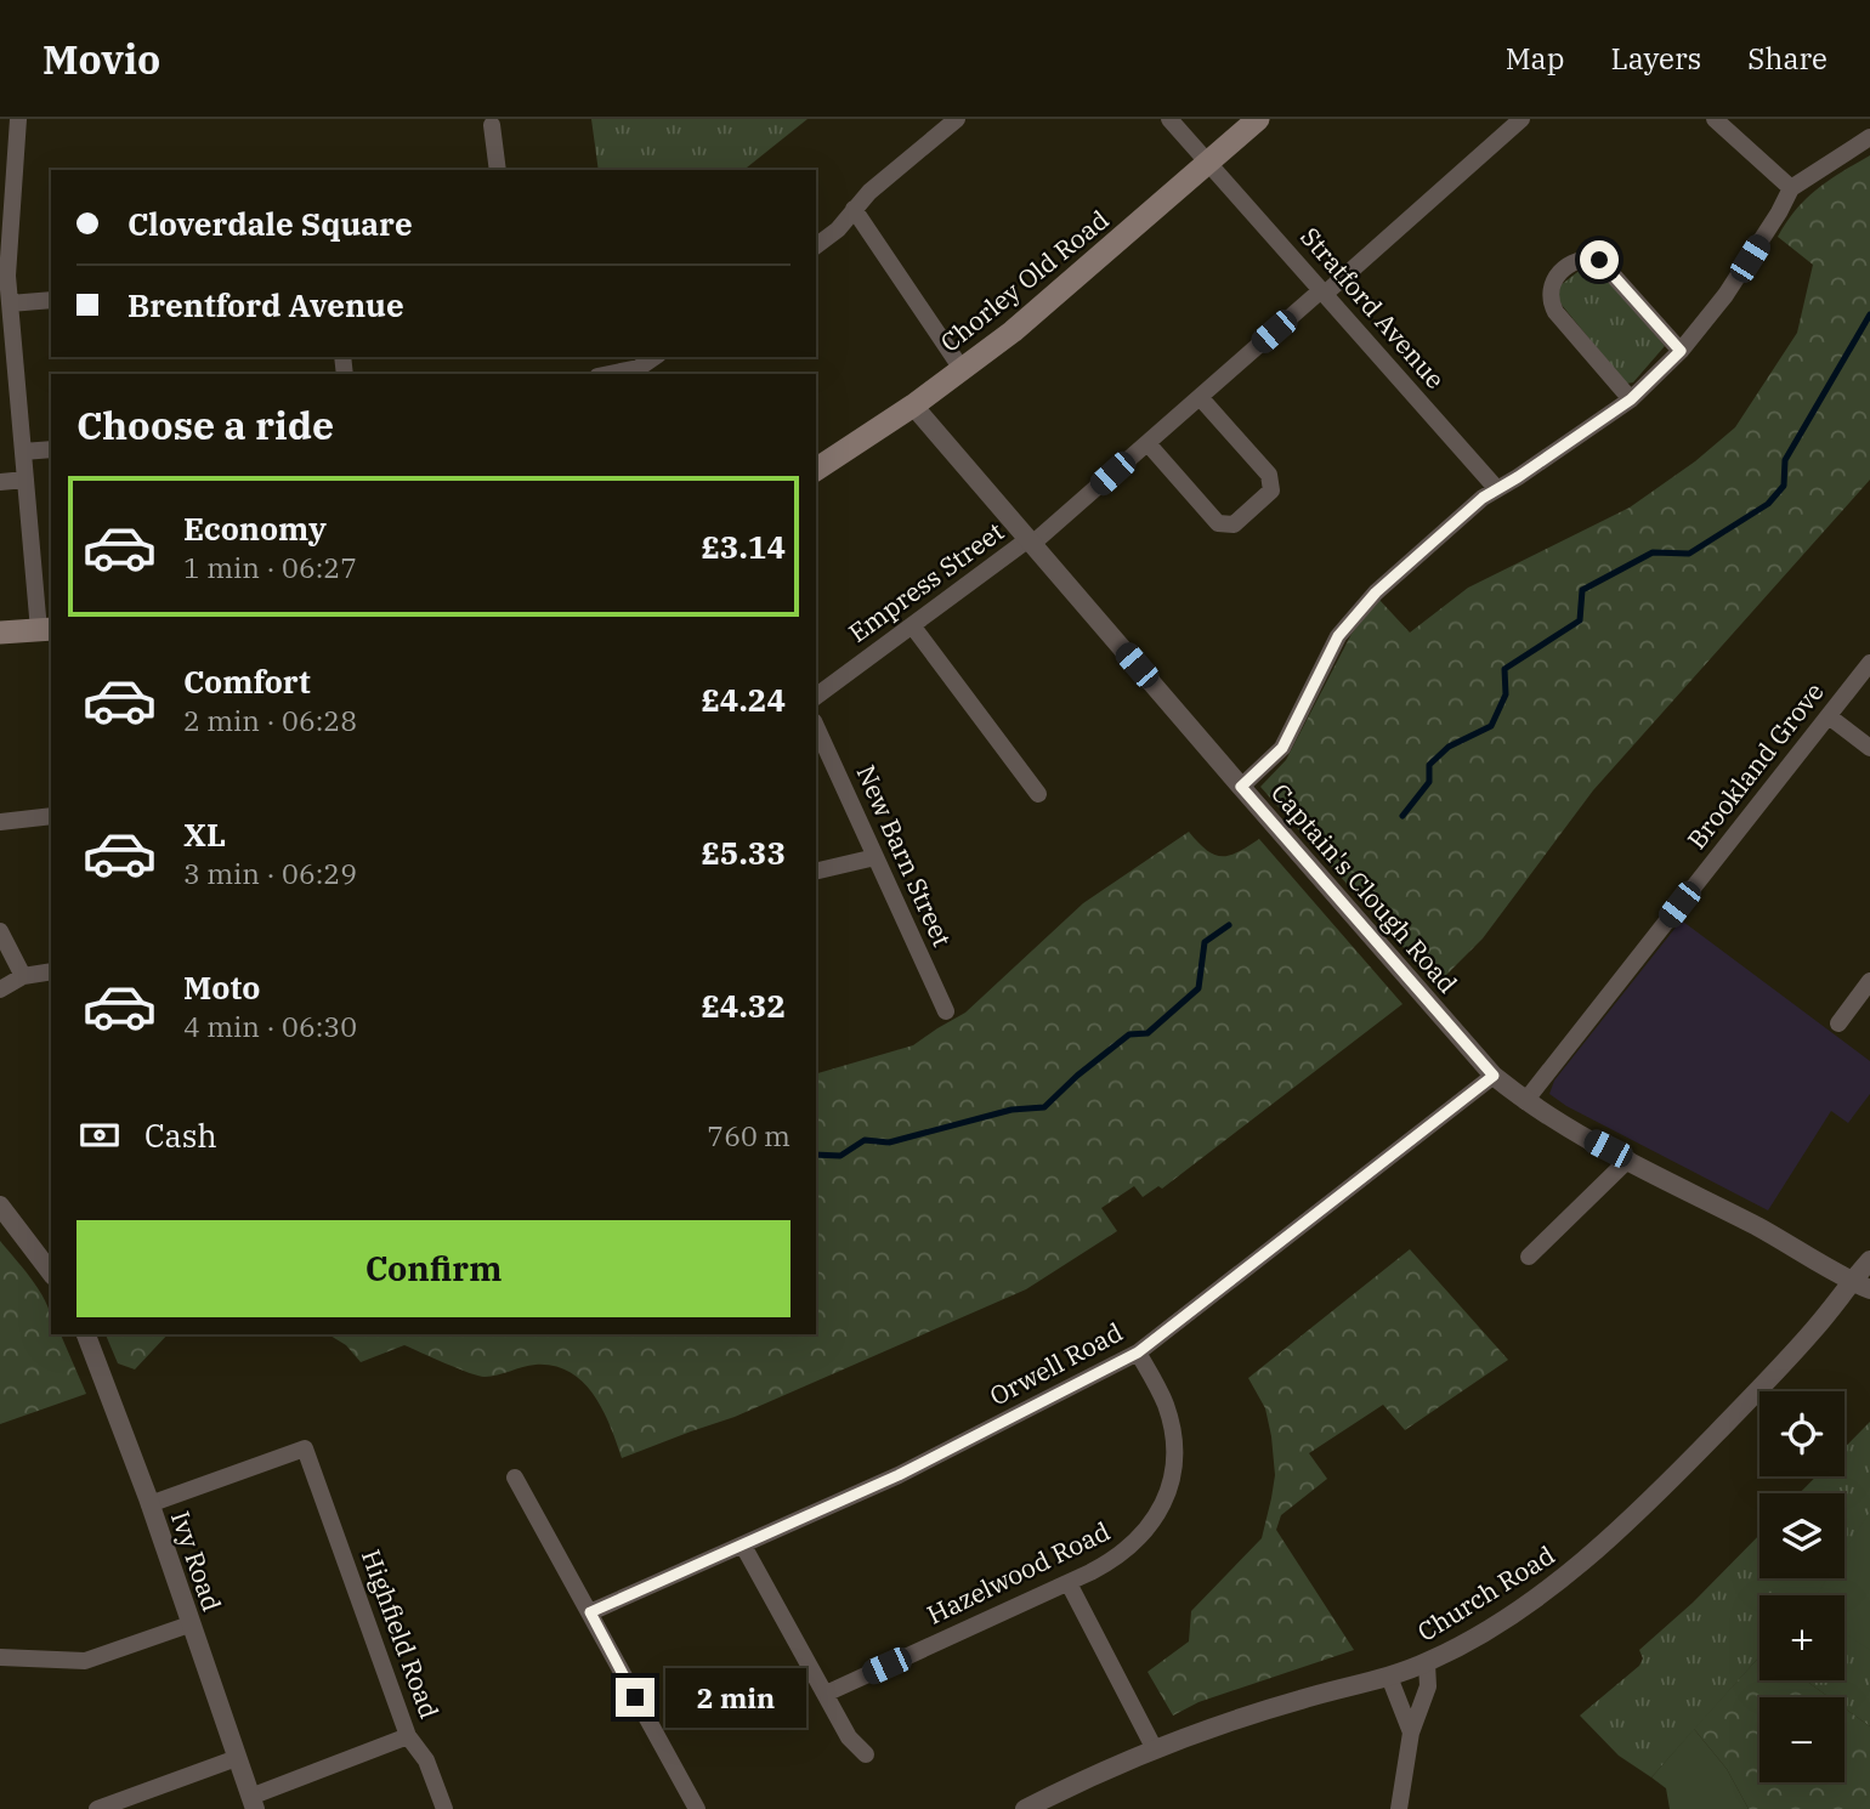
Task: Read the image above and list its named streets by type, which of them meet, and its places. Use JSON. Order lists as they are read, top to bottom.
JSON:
{
  "streets": {
    "main road": ["Chorley Old Road"],
    "street": [
      "Stratford Avenue",
      "Empress Street",
      "Brookland Grove",
      "New Barn Street",
      "Captain's Clough Road",
      "Orwell Road",
      "Ivy Road",
      "Hazelwood Road",
      "Church Road",
      "Highfield Road"
    ]
  },
  "crossings": [
    ["Chorley Old Road", "Stratford Avenue"],
    ["Chorley Old Road", "Captain's Clough Road"],
    ["Stratford Avenue", "Empress Street"],
    ["Empress Street", "Captain's Clough Road"],
    ["Brookland Grove", "Captain's Clough Road"],
    ["Captain's Clough Road", "Orwell Road"],
    ["Captain's Clough Road", "Church Road"],
    ["Orwell Road", "Hazelwood Road"],
    ["Ivy Road", "Highfield Road"]
  ],
  "page": {
    "header": "Movio",
    "nav": ["Map", "Layers", "Share"],
    "banner": ["Cloverdale Square", "Brentford Avenue"],
    "heading": "Choose a ride",
    "list": [
      {
        "name": "Economy",
        "note": "1 min · 06:27",
        "value": "£3.14"
      },
      {
        "name": "Comfort",
        "note": "2 min · 06:28",
        "value": "£4.24"
      },
      {
        "name": "XL",
        "note": "3 min · 06:29",
        "value": "£5.33"
      },
      {
        "name": "Moto",
        "note": "4 min · 06:30",
        "value": "£4.32"
      }
    ],
    "pay": ["Cash", "760 m"],
    "buttons": "Confirm",
    "map_buttons": ["+", "−"],
    "bubble": "2 min"
  }
}
